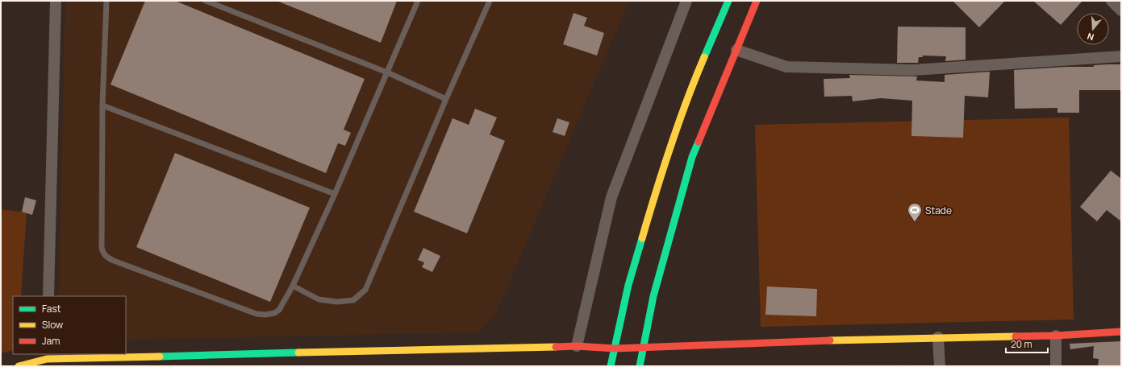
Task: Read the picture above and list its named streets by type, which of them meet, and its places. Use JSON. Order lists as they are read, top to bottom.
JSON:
{
  "places": {
    "sports": ["Stade"]
  },
  "legend": ["Fast", "Slow", "Jam"],
  "scale_bar": "20 m",
  "north": "bottom"
}
